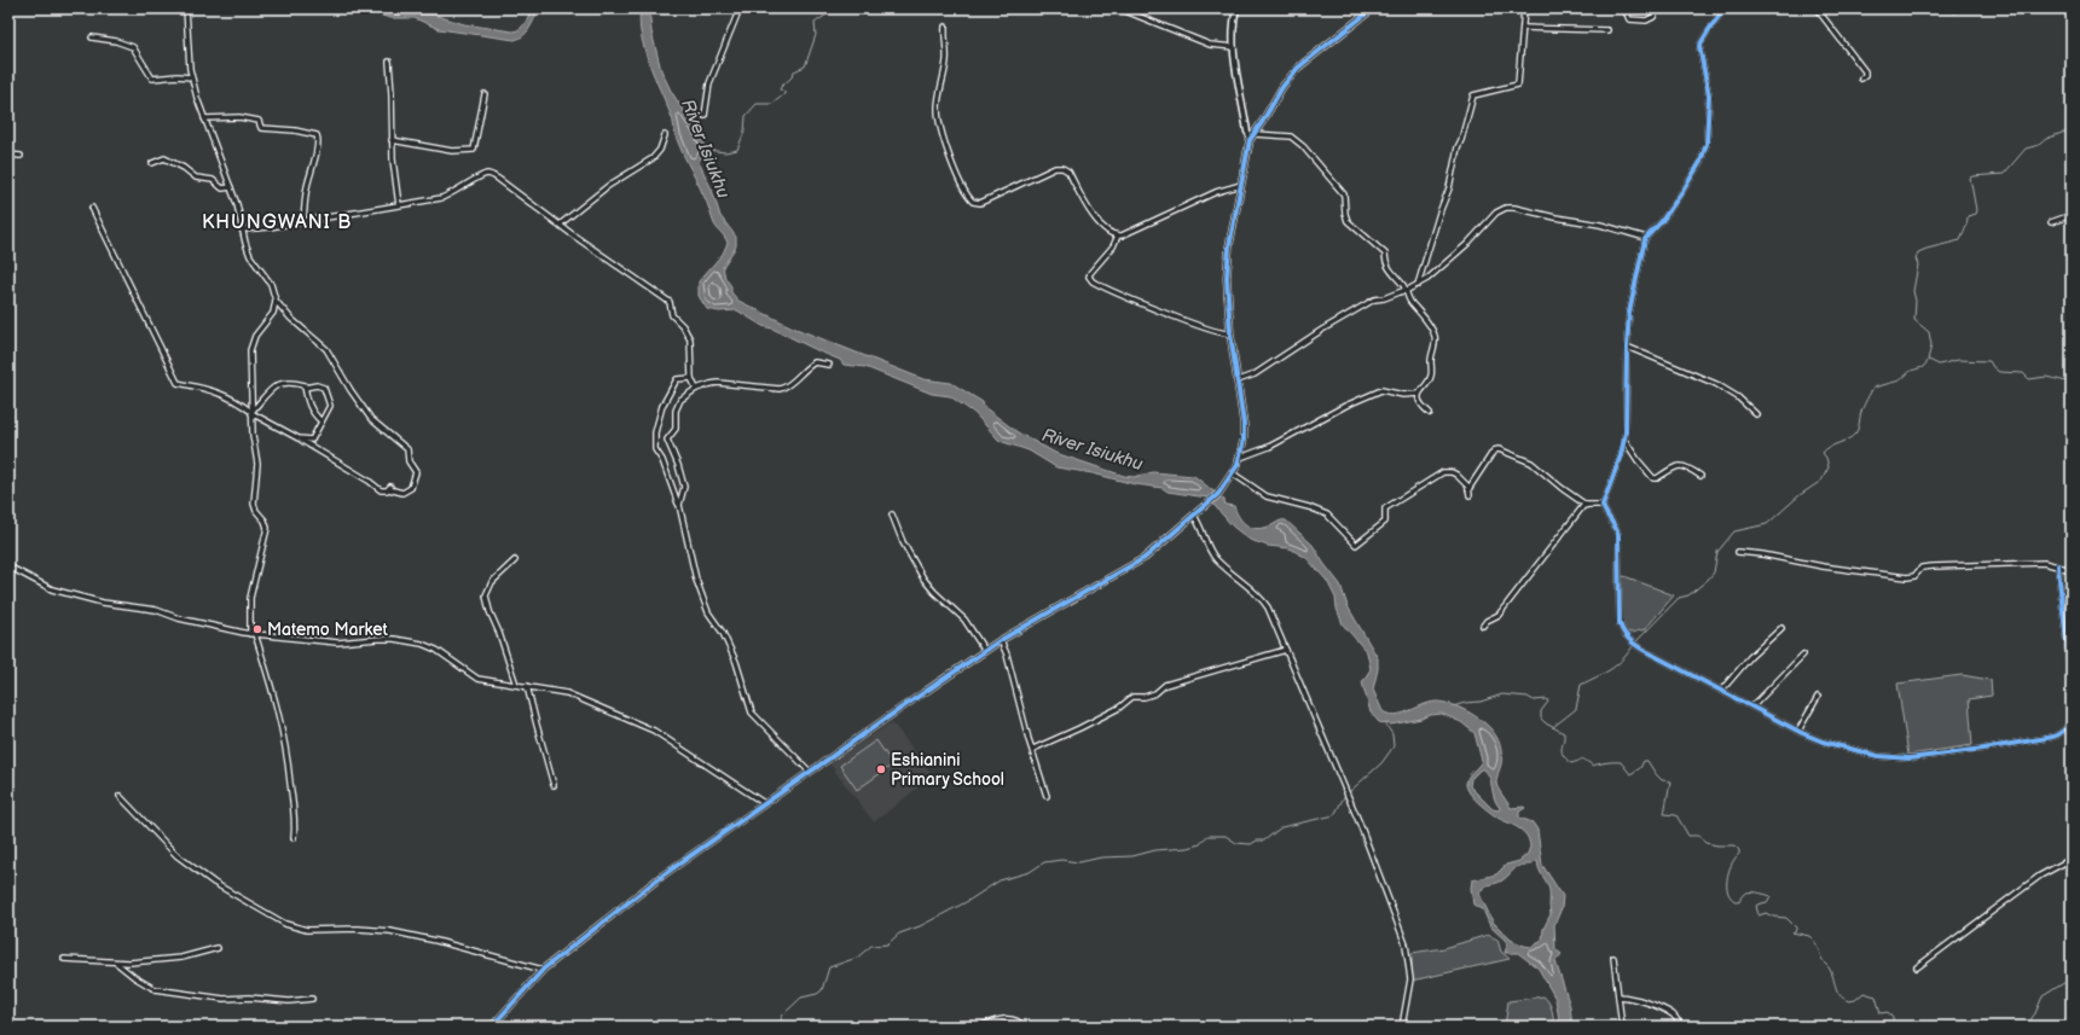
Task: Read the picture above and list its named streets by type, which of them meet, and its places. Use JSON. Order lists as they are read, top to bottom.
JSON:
{
  "districts": ["KHUNGWANI B"],
  "water": ["River Isiukhu"],
  "places": ["Matemo Market", "Eshianini Primary School"]
}
